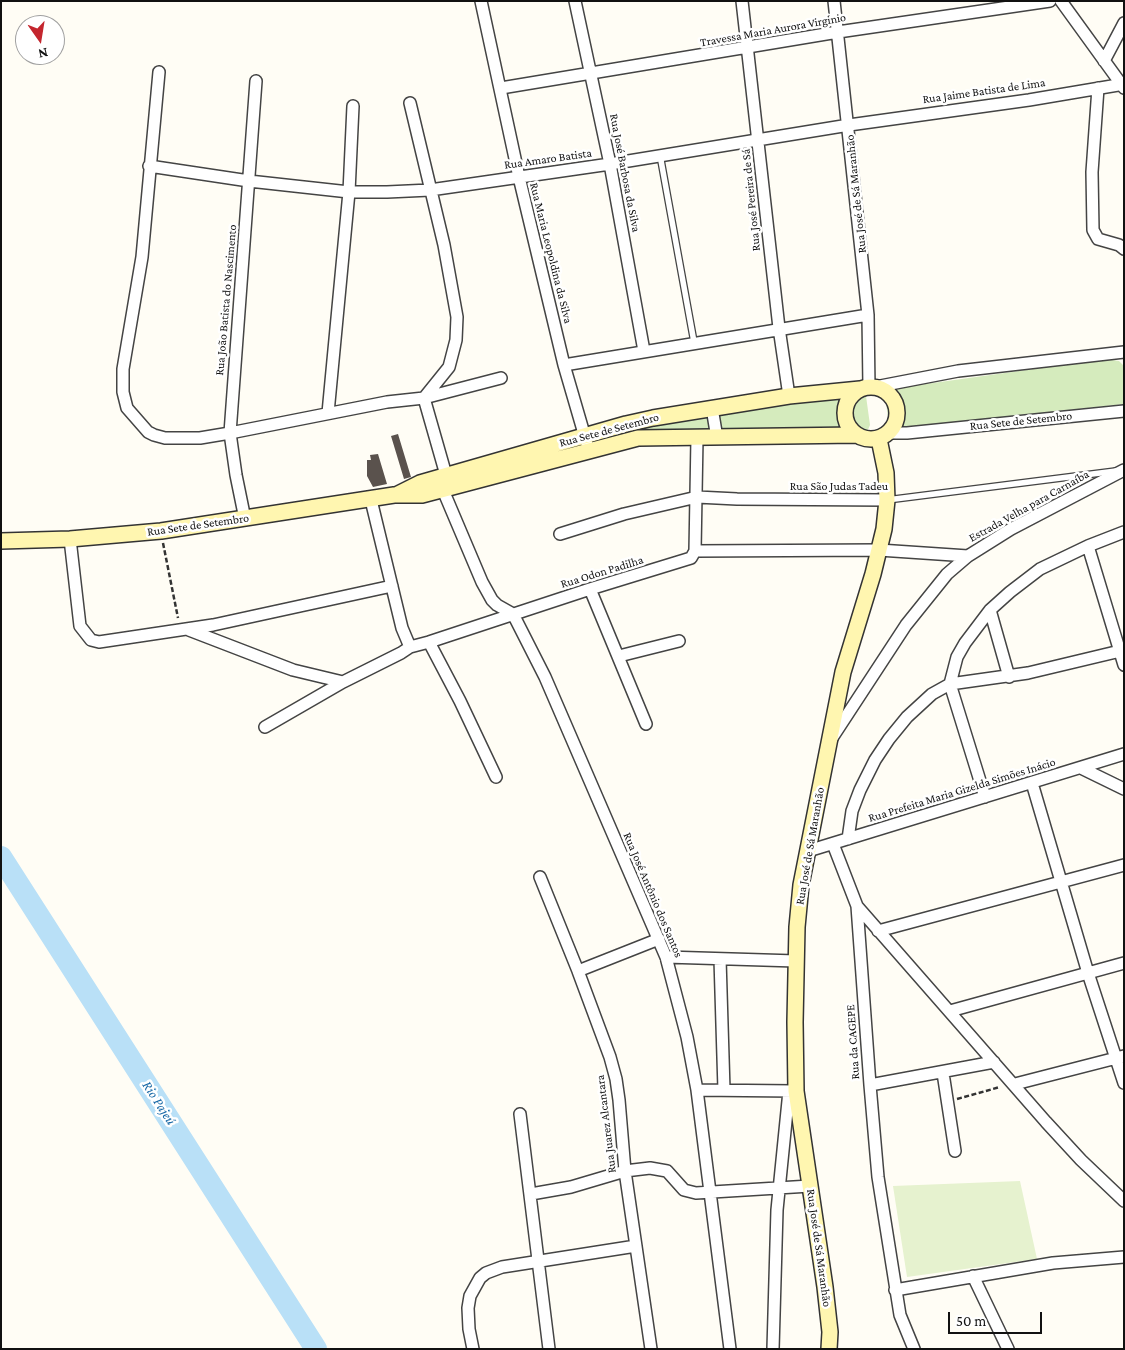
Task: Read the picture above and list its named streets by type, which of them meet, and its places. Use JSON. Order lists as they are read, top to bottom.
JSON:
{
  "streets": {
    "street": [
      "Travessa Maria Aurora Virginio",
      "Rua Jaime Batista de Lima",
      "Rua Amaro Batista",
      "Rua José Barbosa da Silva",
      "Rua José de Sá Maranhão",
      "Rua José Pereira de Sá",
      "Rua Maria Leopoldina da Silva",
      "Rua João Batista do Nascimento",
      "Rua Sete de Setembro",
      "Rua São Judas Tadeu",
      "Estrada Velha para Carnaíba",
      "Rua Odon Padilha",
      "Rua Prefeita Maria Gizelda Simões Inácio",
      "Rua José Antônio dos Santos",
      "Rua da CAGEPE",
      "Rua Juarez Alcantara"
    ]
  },
  "crossings": [
    ["Travessa Maria Aurora Virginio", "Rua José Barbosa da Silva"],
    ["Travessa Maria Aurora Virginio", "Rua José de Sá Maranhão"],
    ["Travessa Maria Aurora Virginio", "Rua José Pereira de Sá"],
    ["Travessa Maria Aurora Virginio", "Rua Maria Leopoldina da Silva"],
    ["Rua Jaime Batista de Lima", "Rua Amaro Batista"],
    ["Rua Jaime Batista de Lima", "Rua José de Sá Maranhão"],
    ["Rua Amaro Batista", "Rua José Barbosa da Silva"],
    ["Rua Amaro Batista", "Rua José de Sá Maranhão"],
    ["Rua Amaro Batista", "Rua José Pereira de Sá"],
    ["Rua Amaro Batista", "Rua Maria Leopoldina da Silva"],
    ["Rua Amaro Batista", "Rua João Batista do Nascimento"],
    ["Rua José de Sá Maranhão", "Rua Sete de Setembro"],
    ["Rua José de Sá Maranhão", "Rua São Judas Tadeu"],
    ["Rua José de Sá Maranhão", "Estrada Velha para Carnaíba"],
    ["Rua José de Sá Maranhão", "Rua Prefeita Maria Gizelda Simões Inácio"],
    ["Rua José Pereira de Sá", "Rua Sete de Setembro"],
    ["Rua Maria Leopoldina da Silva", "Rua Sete de Setembro"],
    ["Rua João Batista do Nascimento", "Rua Sete de Setembro"],
    ["Rua Sete de Setembro", "Rua José Antônio dos Santos"],
    ["Rua São Judas Tadeu", "Estrada Velha para Carnaíba"],
    ["Rua Odon Padilha", "Rua José Antônio dos Santos"]
  ],
  "water": ["Rio Pajeú"],
  "scale_bar": "50 m",
  "north": "bottom"
}
